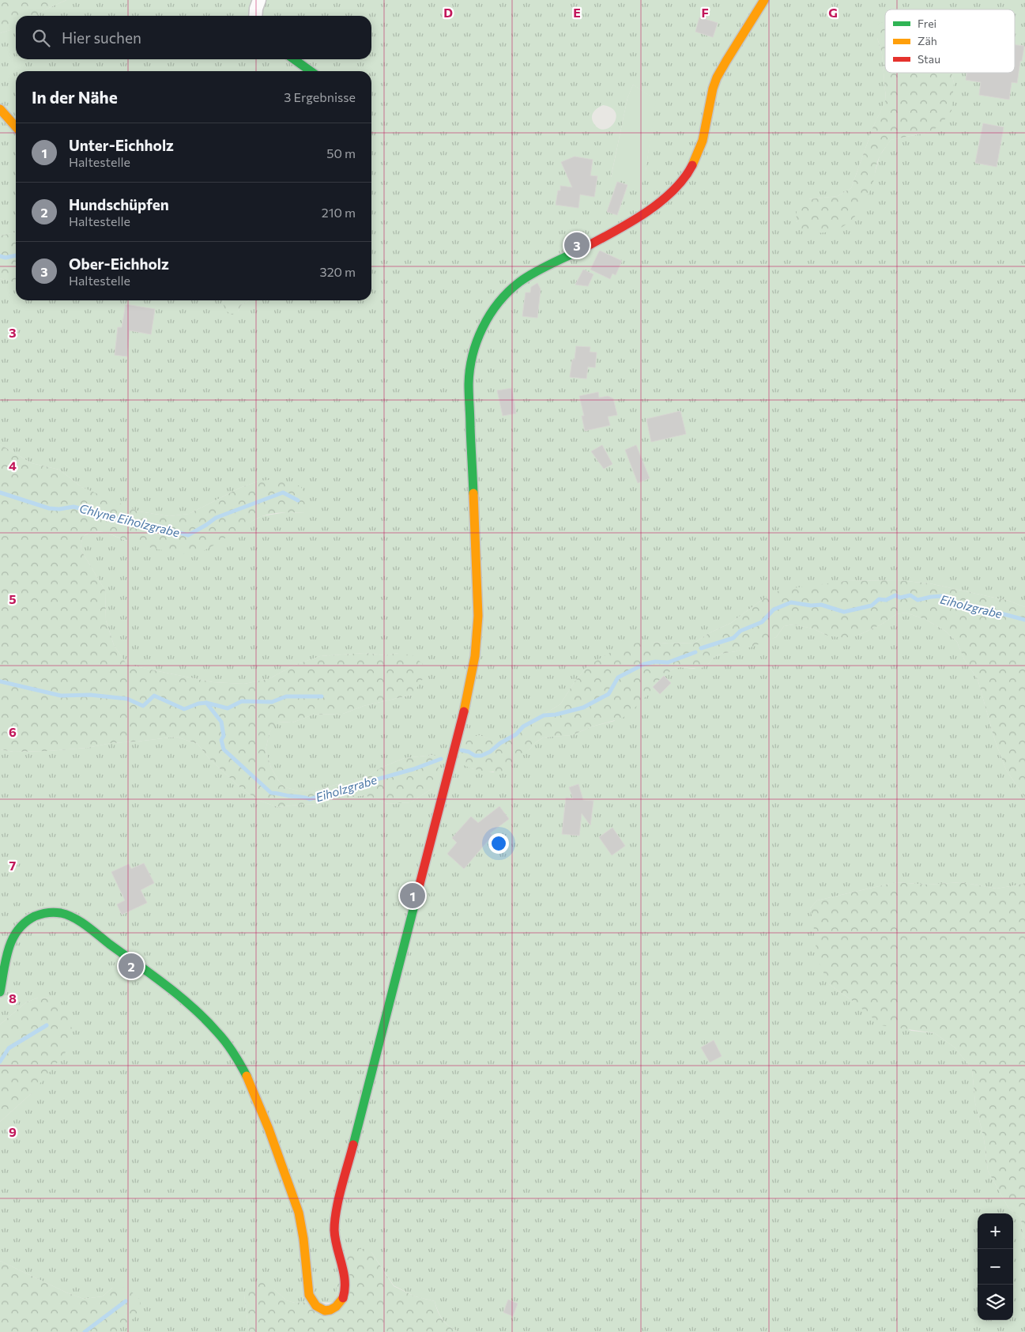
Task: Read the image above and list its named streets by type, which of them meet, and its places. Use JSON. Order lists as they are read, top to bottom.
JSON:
{
  "water": ["Chlyne Eiholzgrabe", "Eiholzgrabe"],
  "legend": ["Frei", "Zäh", "Stau"],
  "page": {
    "search": "Hier suchen",
    "heading": ["In der Nähe", "3 Ergebnisse"],
    "list": [
      {
        "mark": "1",
        "name": "Unter-Eichholz",
        "note": "Haltestelle",
        "value": "50 m"
      },
      {
        "mark": "2",
        "name": "Hundschüpfen",
        "note": "Haltestelle",
        "value": "210 m"
      },
      {
        "mark": "3",
        "name": "Ober-Eichholz",
        "note": "Haltestelle",
        "value": "320 m"
      }
    ],
    "pins": ["3", "1", "2"],
    "map_buttons": ["+", "−"]
  },
  "grid": {
    "columns": [
      "D",
      "E",
      "F",
      "G"
    ],
    "rows": [
      "3",
      "4",
      "5",
      "6",
      "7",
      "8",
      "9"
    ]
  }
}
